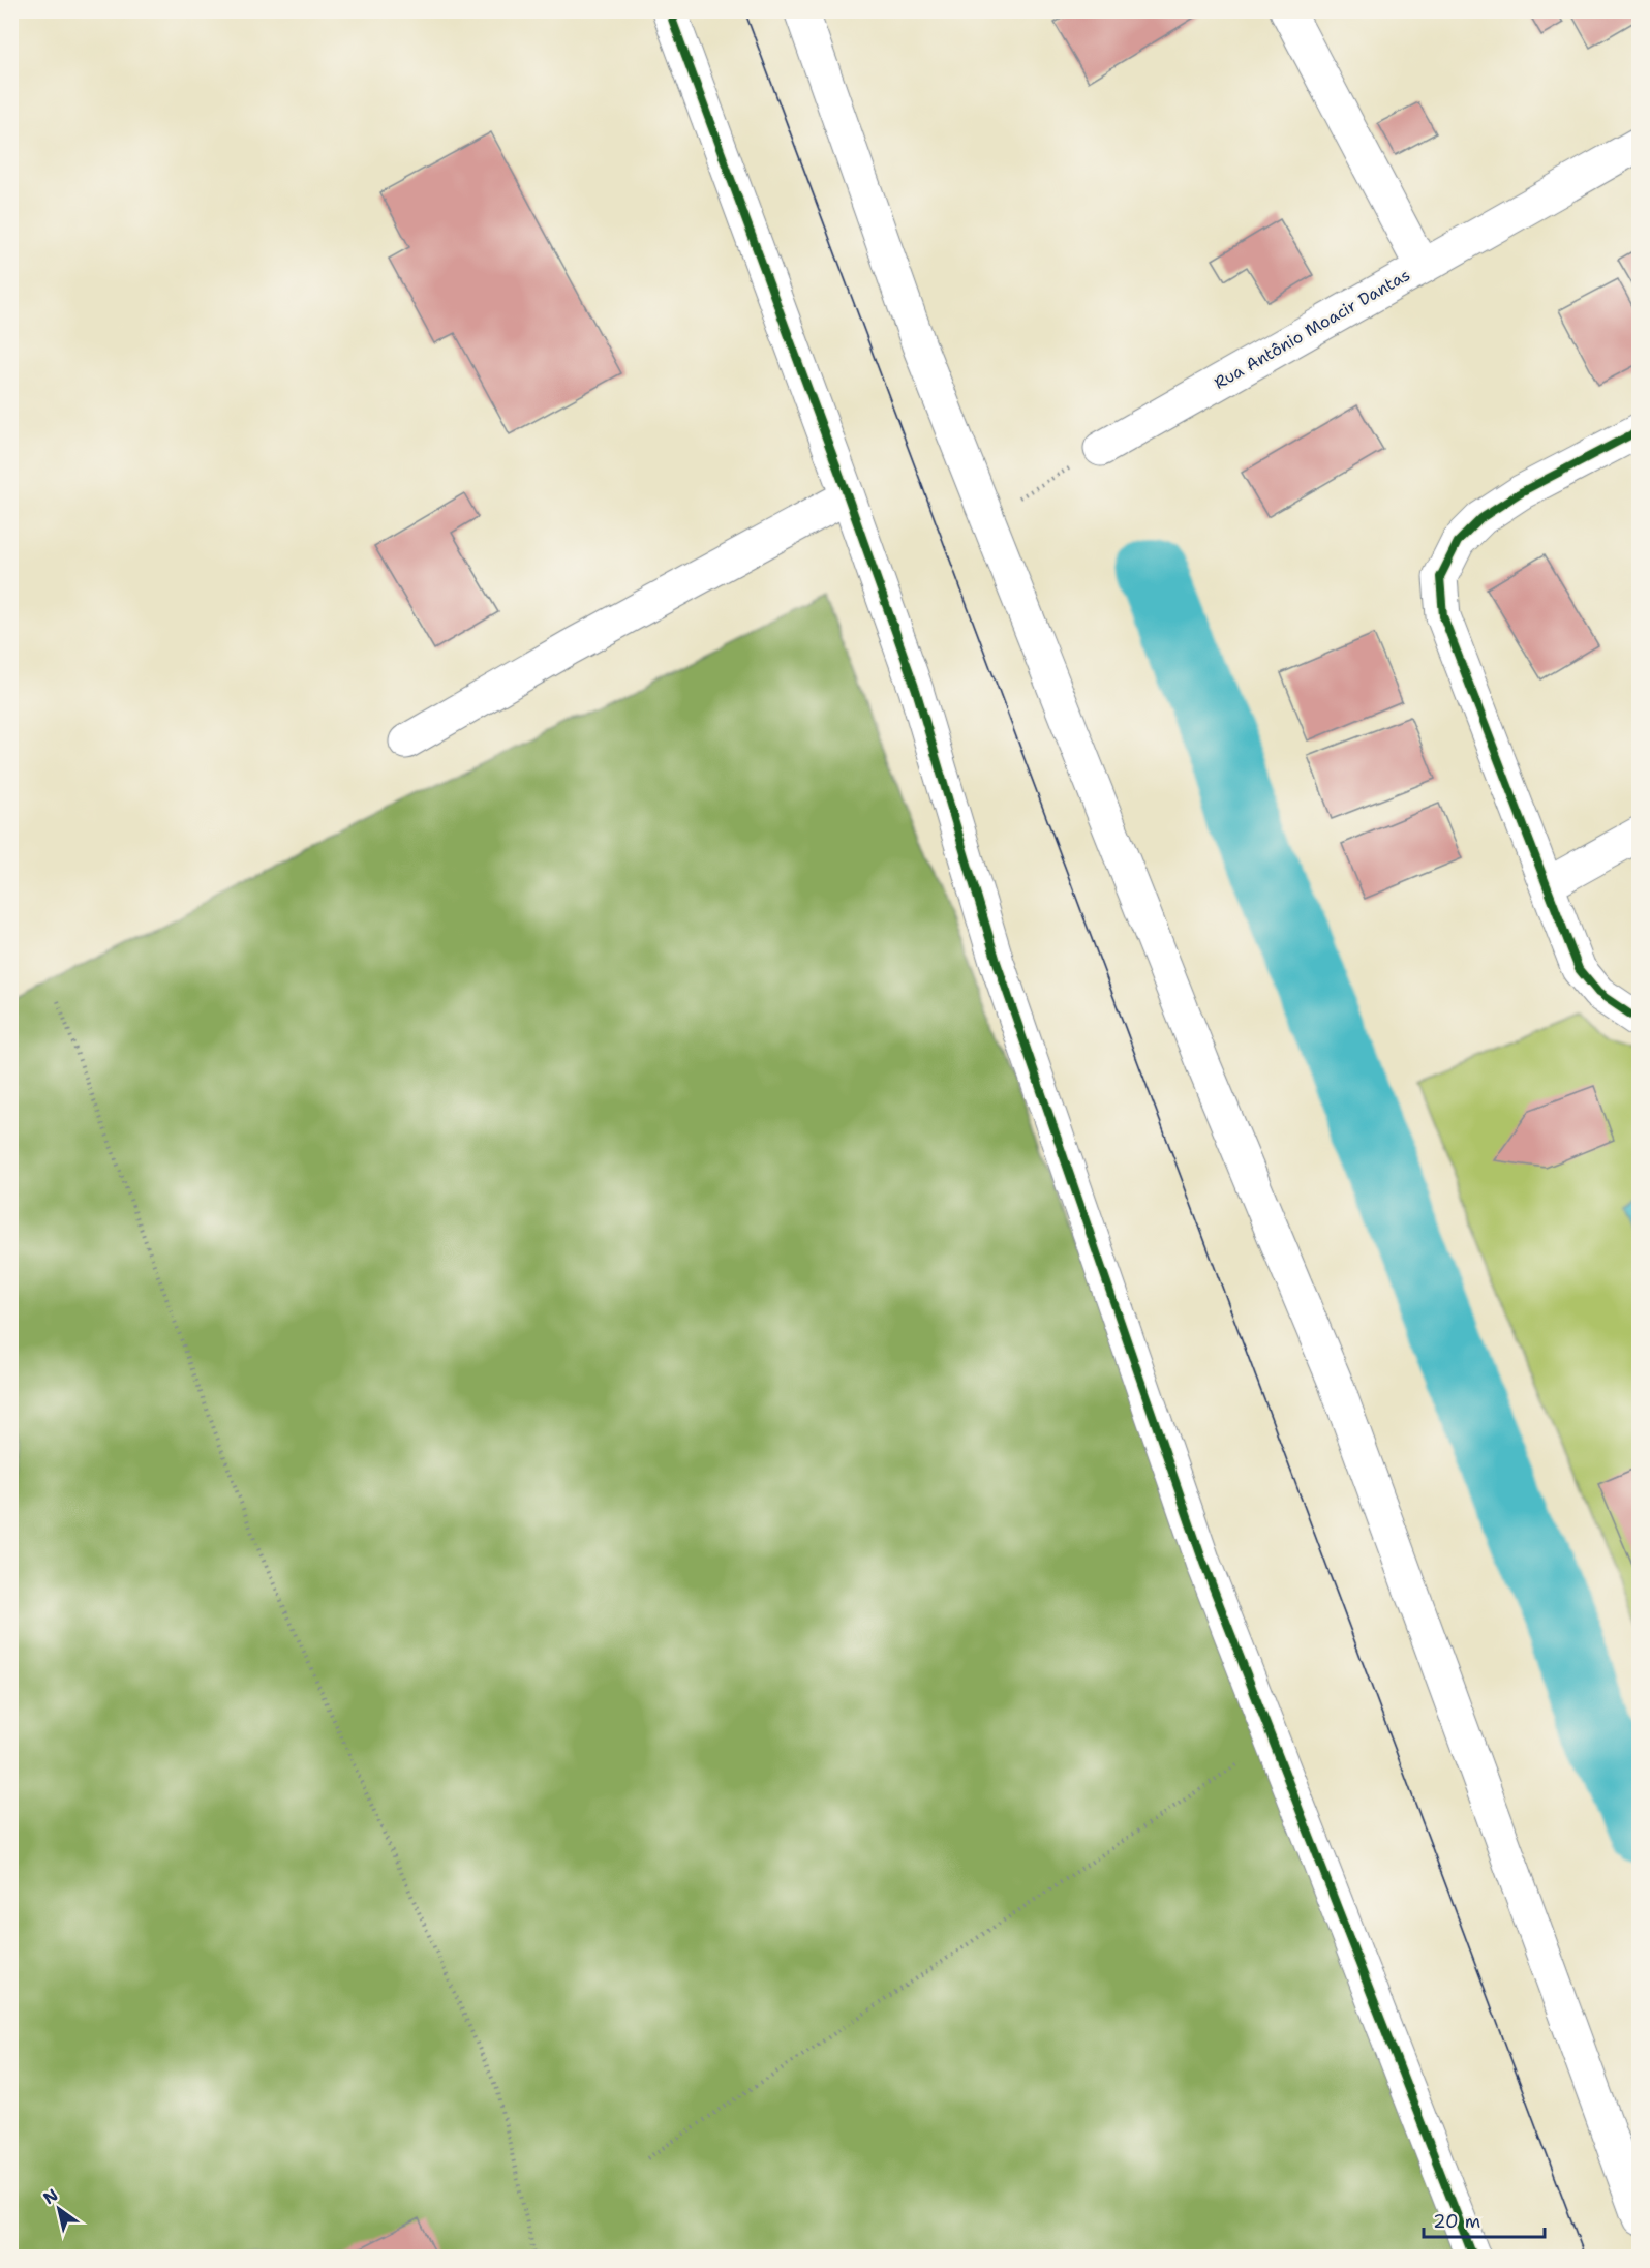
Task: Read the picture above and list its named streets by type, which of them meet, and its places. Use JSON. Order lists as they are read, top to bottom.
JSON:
{
  "streets": {
    "street": ["Rua Antônio Moacir Dantas"]
  },
  "scale_bar": "20 m",
  "north": "top left"
}
